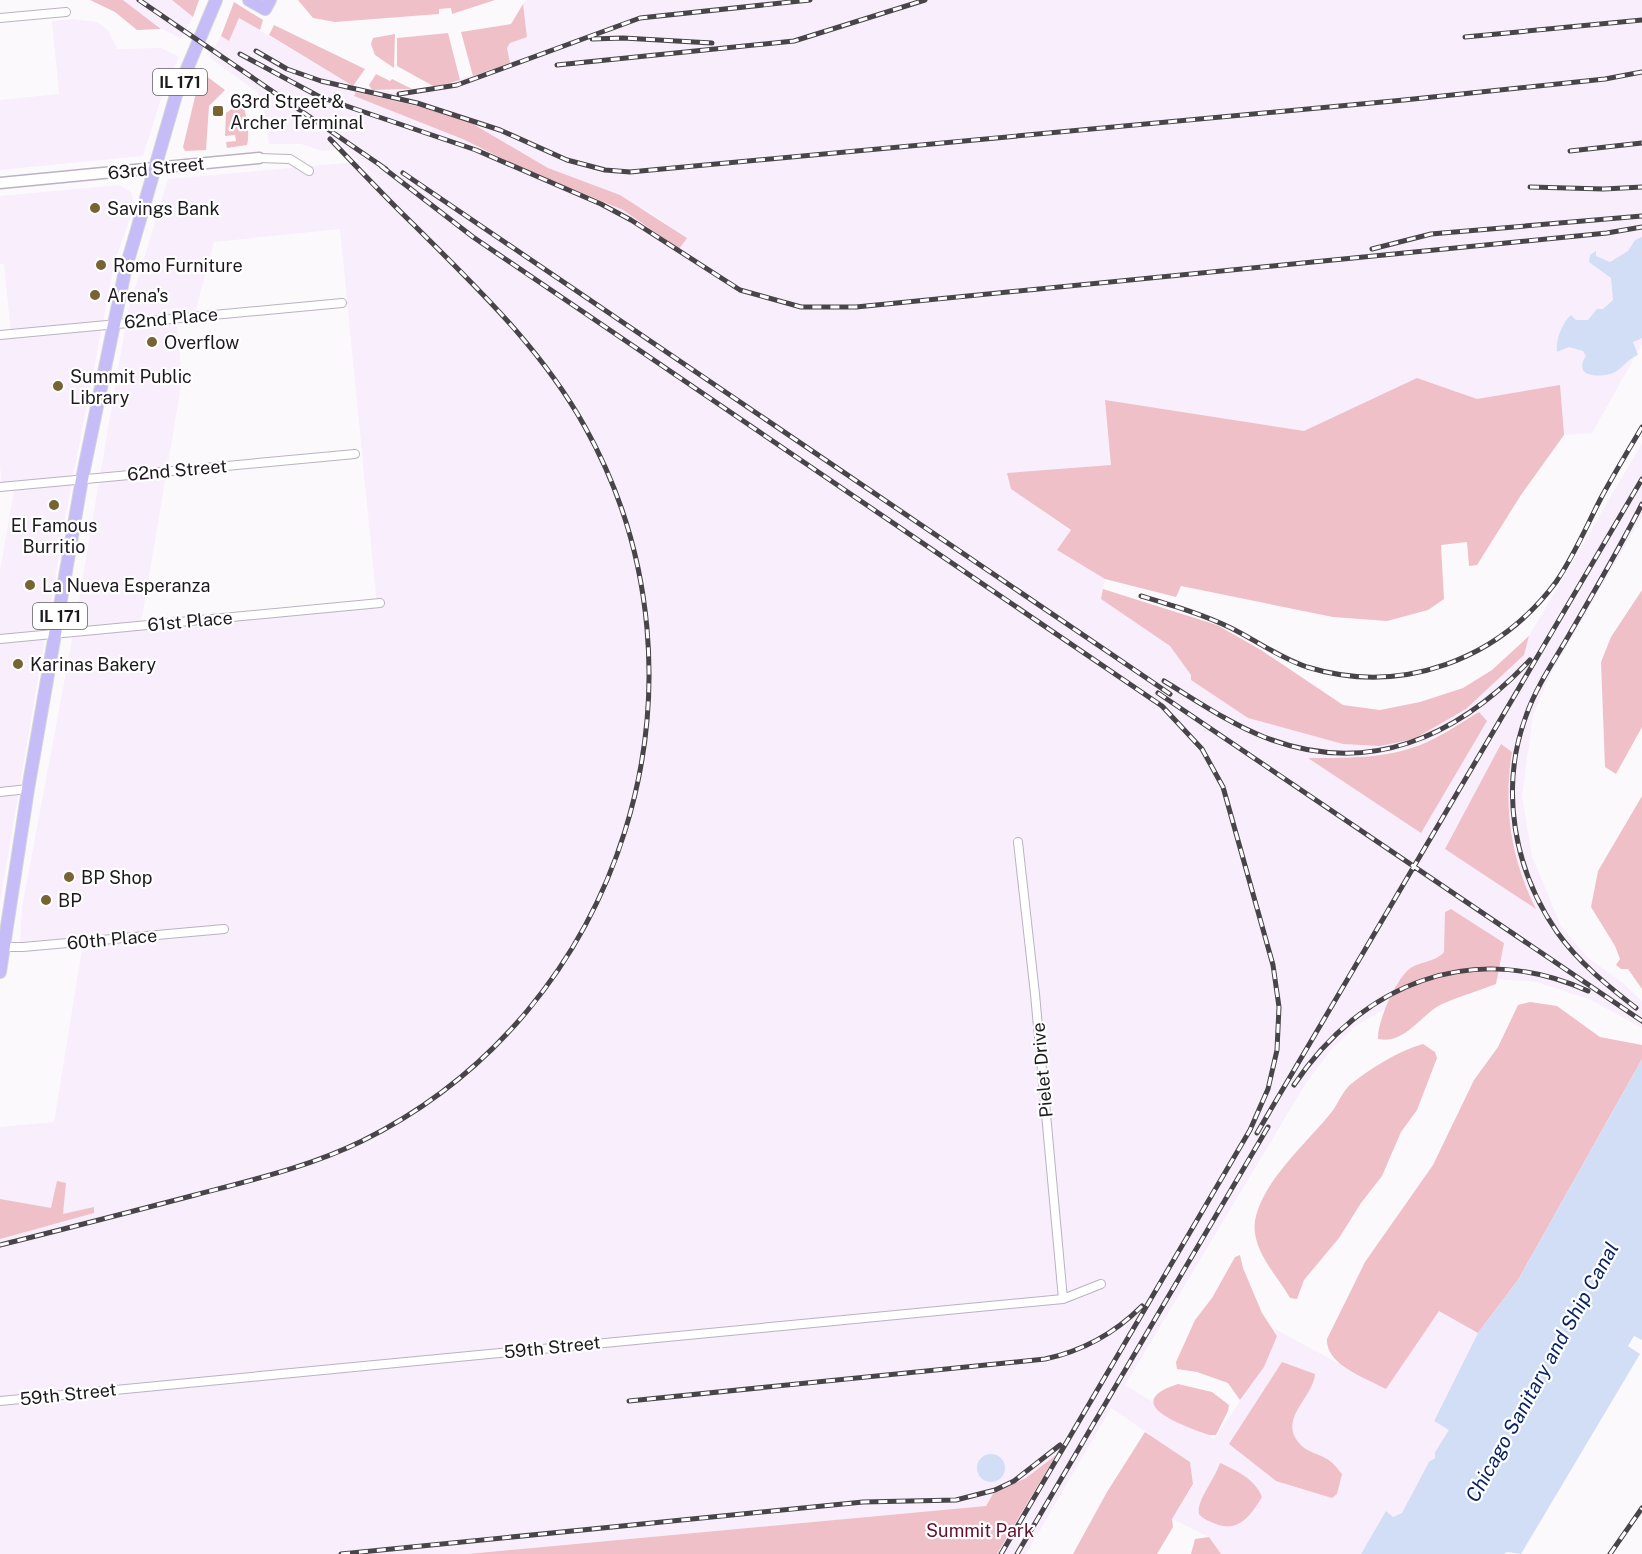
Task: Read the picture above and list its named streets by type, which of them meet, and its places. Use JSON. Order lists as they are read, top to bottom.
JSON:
{
  "streets": {
    "main road": ["IL 171", "63rd Street"],
    "street": [
      "62nd Place",
      "62nd Street",
      "61st Place",
      "60th Place",
      "Pielet Drive",
      "59th Street"
    ]
  },
  "crossings": [
    ["IL 171", "63rd Street"],
    ["IL 171", "62nd Place"],
    ["IL 171", "62nd Street"],
    ["IL 171", "61st Place"],
    ["IL 171", "60th Place"],
    ["Pielet Drive", "59th Street"]
  ],
  "water": ["Chicago Sanitary and Ship Canal"],
  "parks": ["Summit Park"],
  "places": {
    "transit": ["63rd Street & Archer Terminal"],
    "other": [
      "Savings Bank",
      "Romo Furniture",
      "Arena's",
      "Overflow",
      "Summit Public Library",
      "El Famous Burritio",
      "La Nueva Esperanza",
      "Karinas Bakery",
      "BP Shop",
      "BP"
    ]
  }
}
